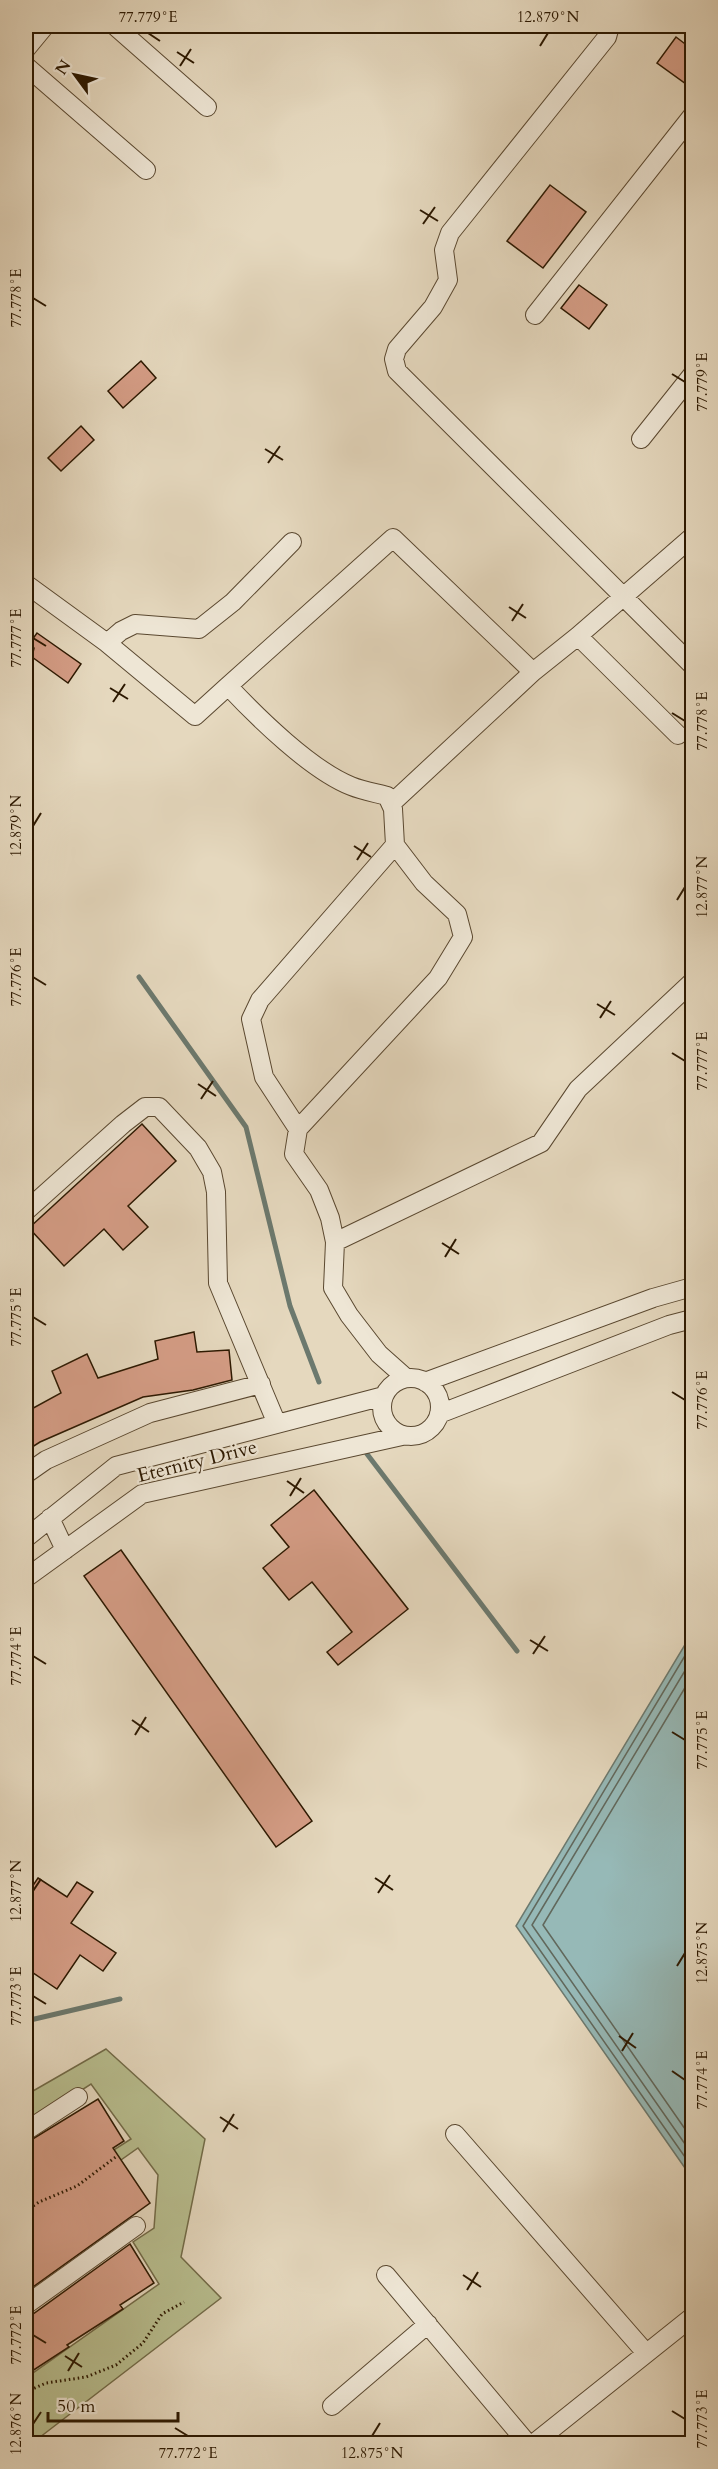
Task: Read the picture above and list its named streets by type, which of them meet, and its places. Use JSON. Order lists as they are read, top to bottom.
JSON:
{
  "streets": {
    "street": ["Eternity Drive"]
  },
  "scale_bar": "50 m",
  "north": "top left",
  "coordinates": [
    "77.779°E",
    "12.879°N",
    "77.778°E",
    "77.777°E",
    "12.877°N",
    "77.776°E",
    "77.775°E",
    "77.774°E",
    "12.875°N",
    "77.773°E",
    "77.772°E",
    "12.876°N"
  ]
}
